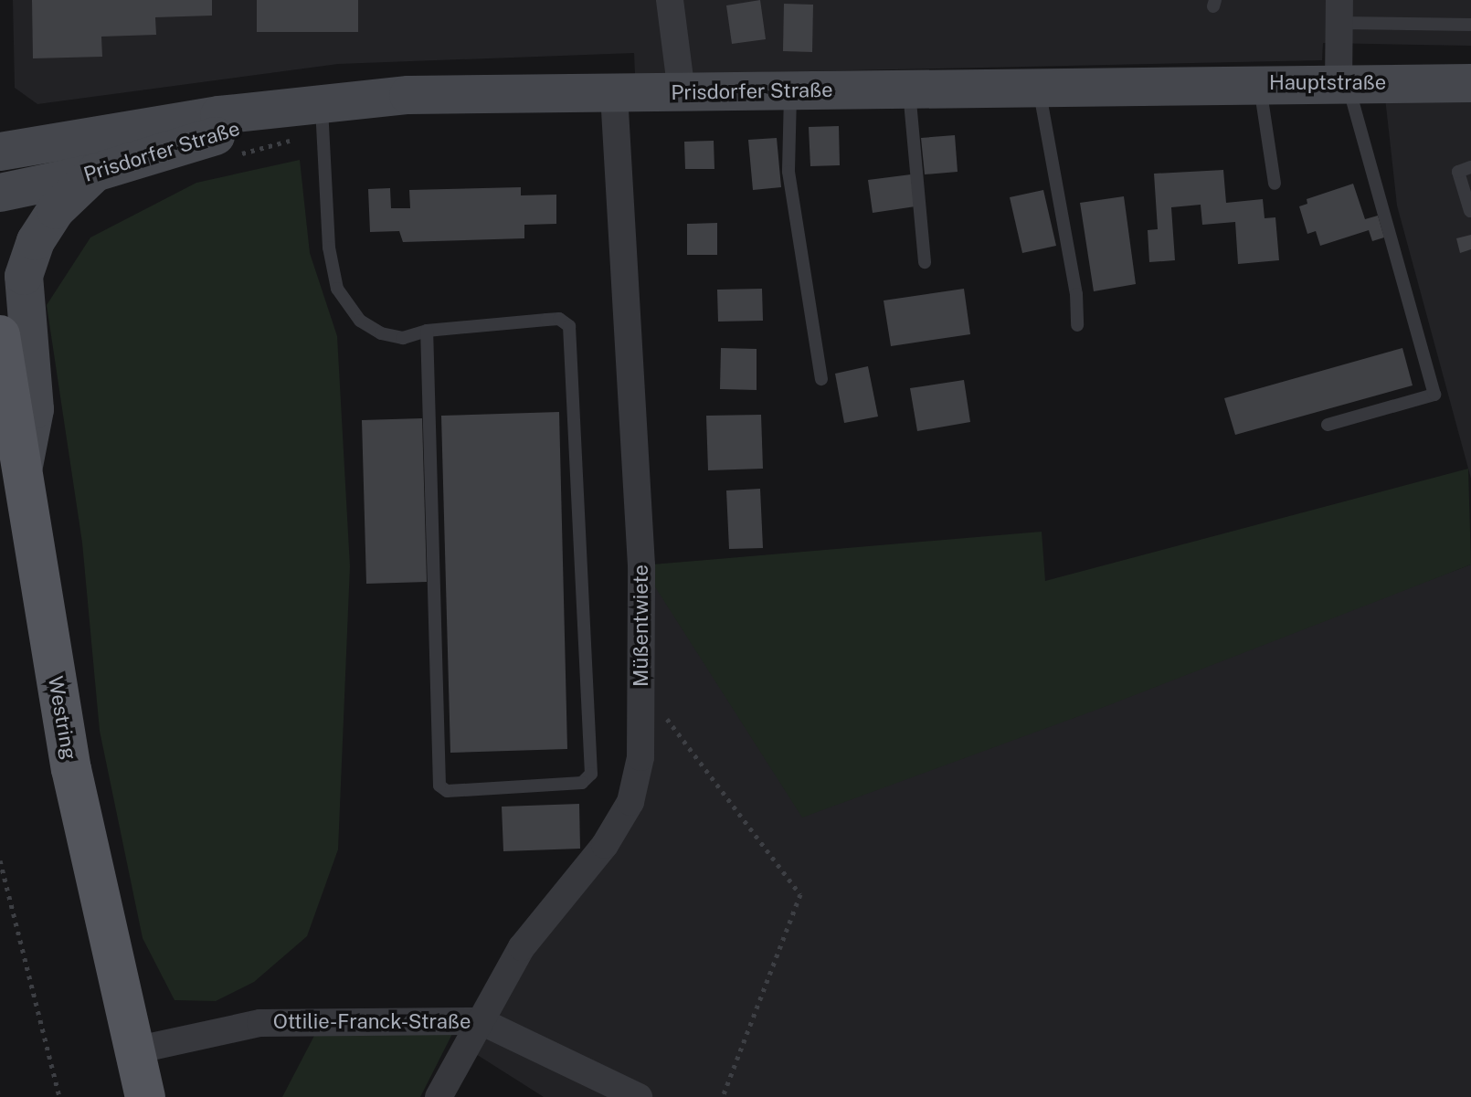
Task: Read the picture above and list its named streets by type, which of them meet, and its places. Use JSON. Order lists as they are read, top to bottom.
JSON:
{
  "streets": {
    "main road": ["Hauptstraße", "Prisdorfer Straße", "Westring"],
    "street": ["Müßentwiete", "Ottilie-Franck-Straße"]
  },
  "crossings": [
    ["Hauptstraße", "Prisdorfer Straße"],
    ["Prisdorfer Straße", "Müßentwiete"],
    ["Müßentwiete", "Ottilie-Franck-Straße"],
    ["Westring", "Ottilie-Franck-Straße"]
  ]
}
